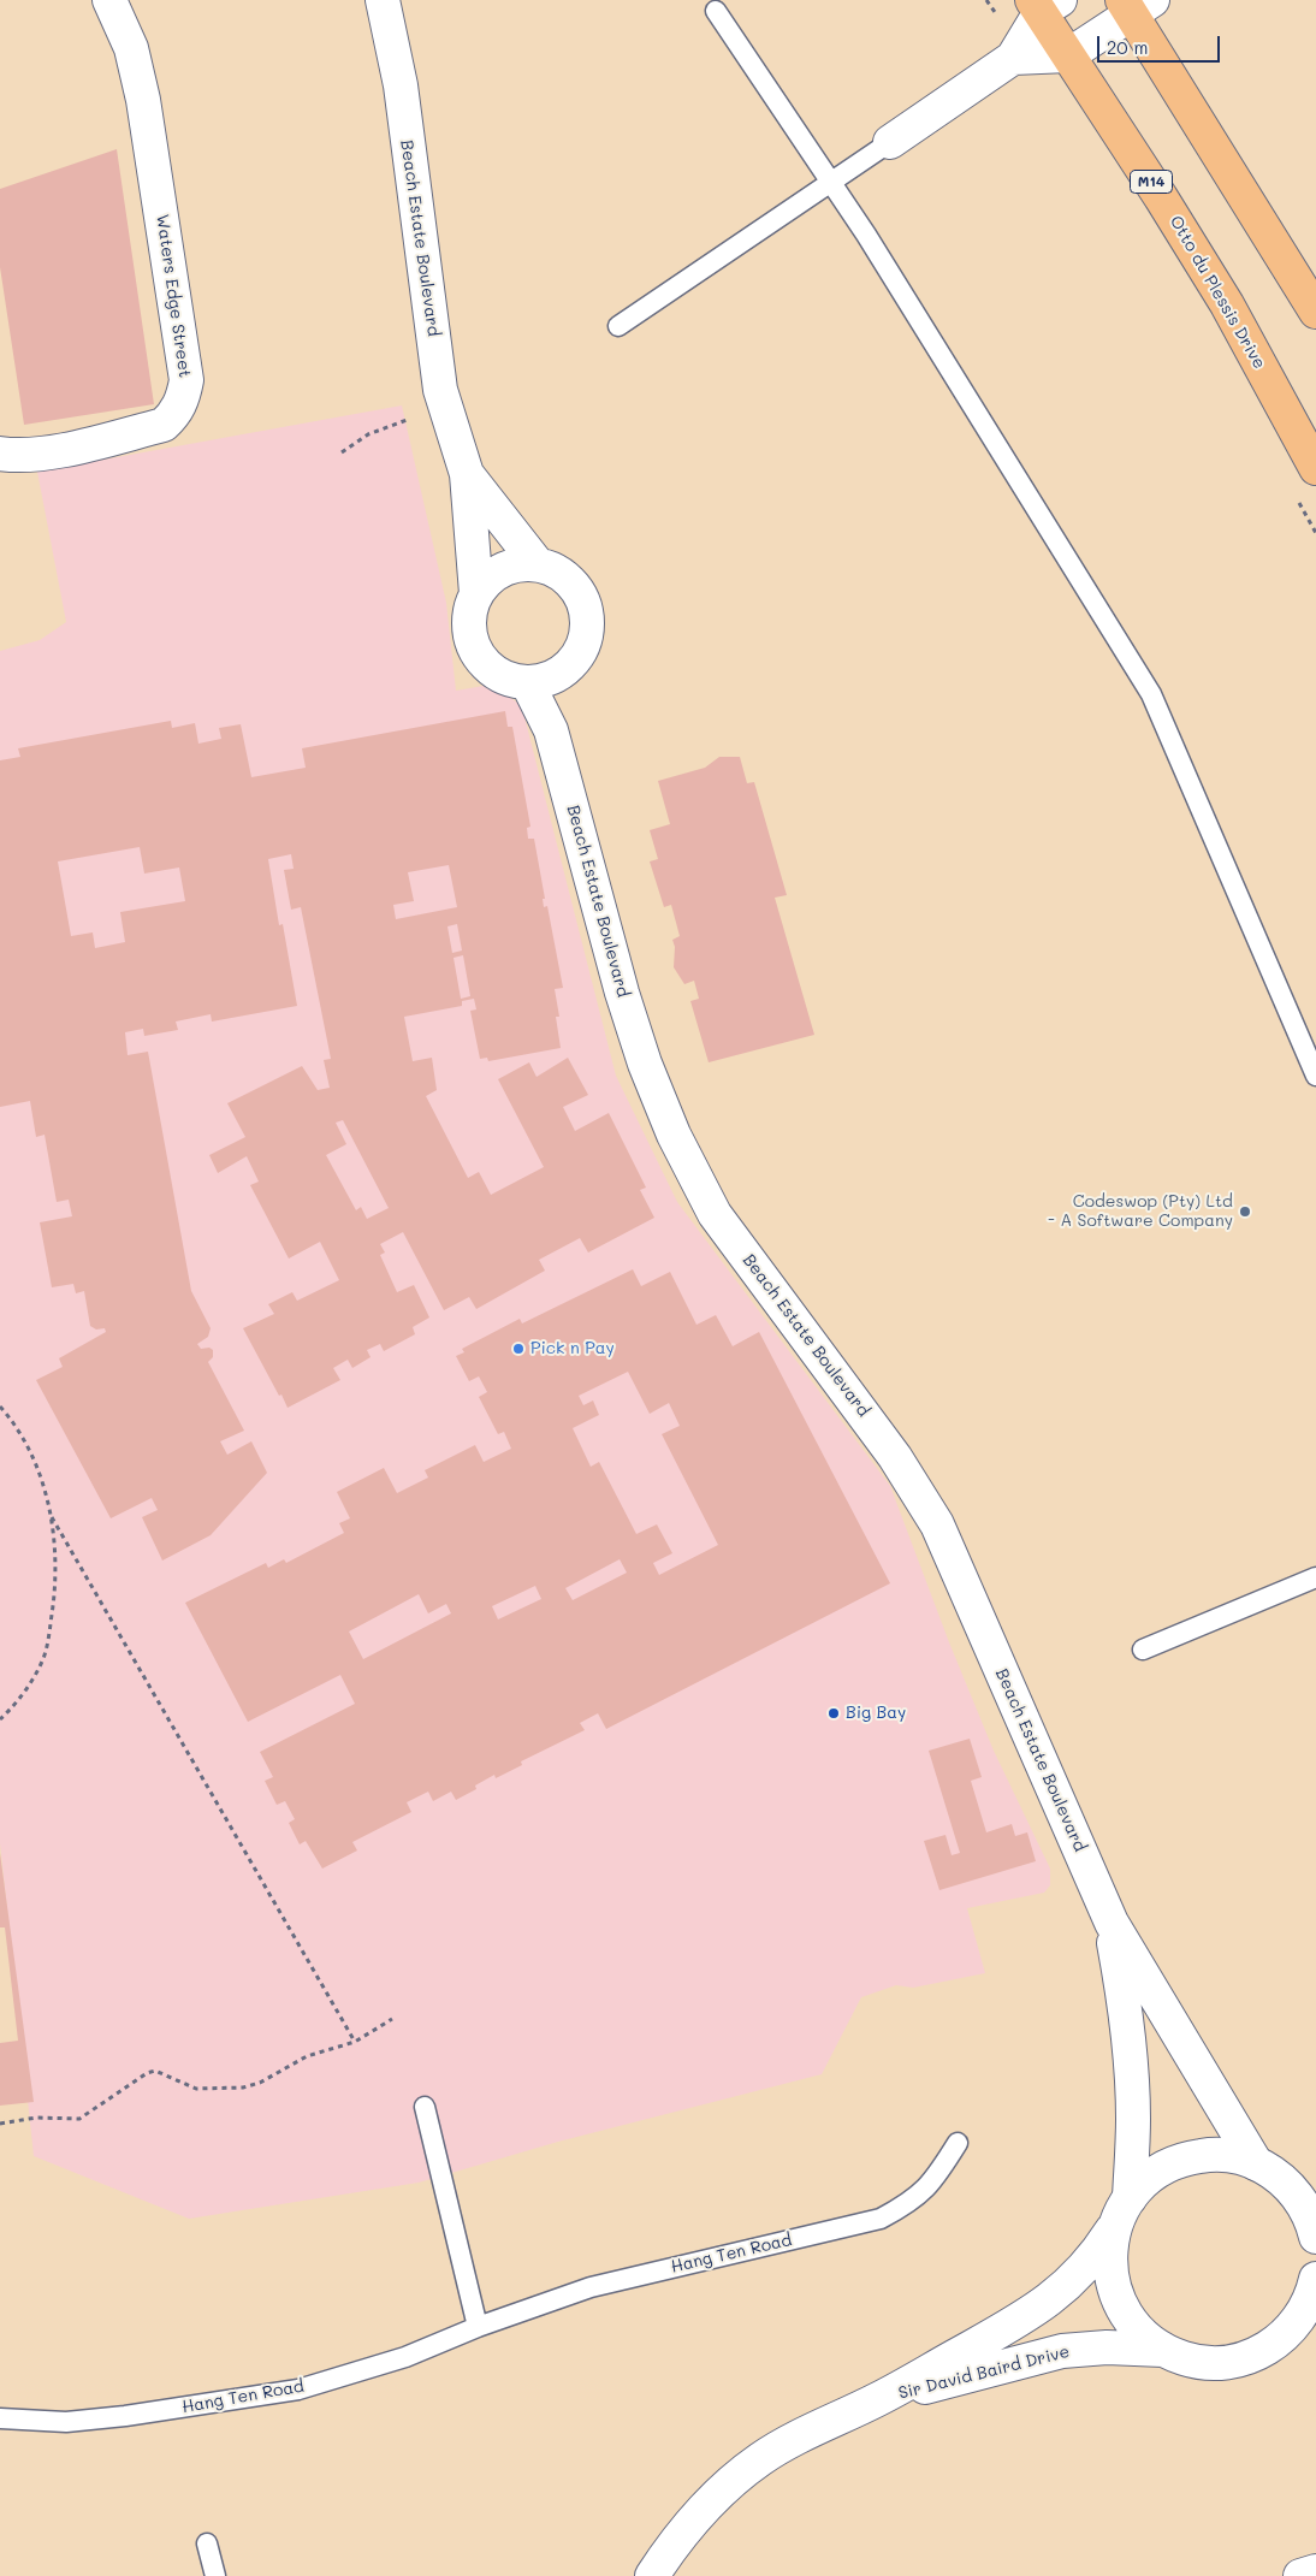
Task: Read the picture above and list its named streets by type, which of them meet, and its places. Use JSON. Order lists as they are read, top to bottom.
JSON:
{
  "streets": {
    "main road": ["M14", "Otto du Plessis Drive"],
    "street": ["Beach Estate Boulevard", "Waters Edge Street", "Sir David Baird Drive"],
    "lane": ["Hang Ten Road"]
  },
  "crossings": [
    ["Beach Estate Boulevard", "Sir David Baird Drive"]
  ],
  "places": ["Codeswop (Pty) Ltd - A Software Company", "Pick n Pay", "Big Bay"],
  "scale_bar": "20 m"
}
